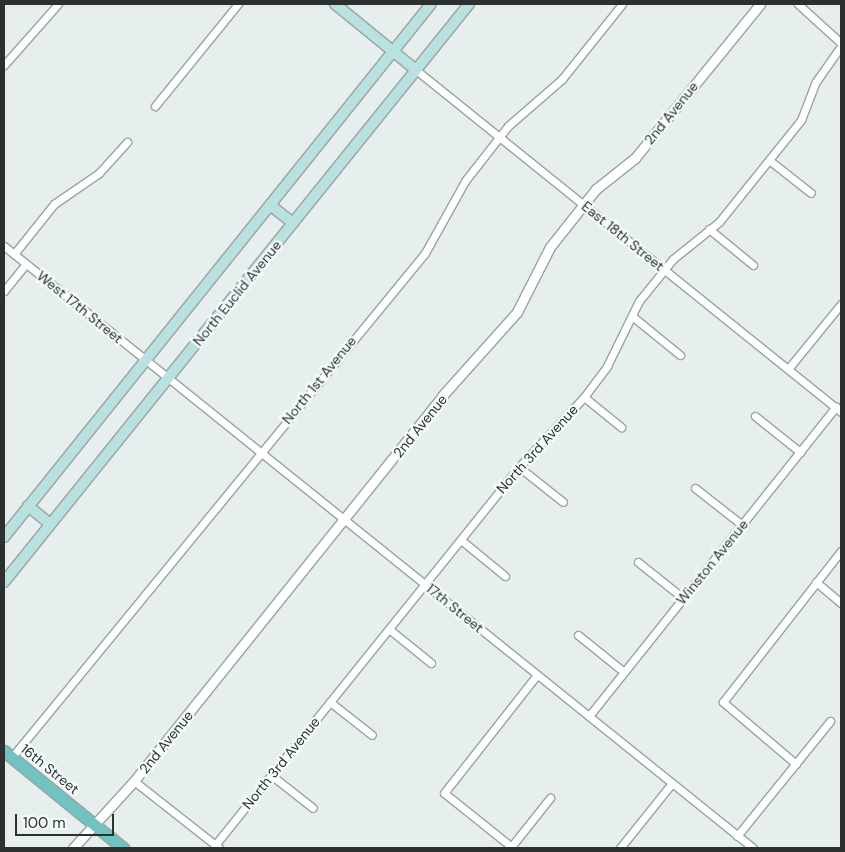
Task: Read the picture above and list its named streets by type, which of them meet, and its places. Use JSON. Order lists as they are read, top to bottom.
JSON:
{
  "streets": {
    "main road": ["East 18th Street", "North Euclid Avenue", "16th Street"],
    "street": [
      "2nd Avenue",
      "West 17th Street",
      "North 1st Avenue",
      "North 3rd Avenue",
      "Winston Avenue",
      "17th Street"
    ]
  },
  "crossings": [
    ["2nd Avenue", "East 18th Street"],
    ["2nd Avenue", "17th Street"],
    ["2nd Avenue", "16th Street"],
    ["East 18th Street", "North Euclid Avenue"],
    ["East 18th Street", "North 1st Avenue"],
    ["East 18th Street", "North 3rd Avenue"],
    ["East 18th Street", "Winston Avenue"],
    ["North Euclid Avenue", "17th Street"],
    ["West 17th Street", "17th Street"],
    ["North 1st Avenue", "17th Street"],
    ["North 1st Avenue", "16th Street"],
    ["North 3rd Avenue", "17th Street"],
    ["Winston Avenue", "17th Street"]
  ],
  "scale_bar": "100 m"
}
